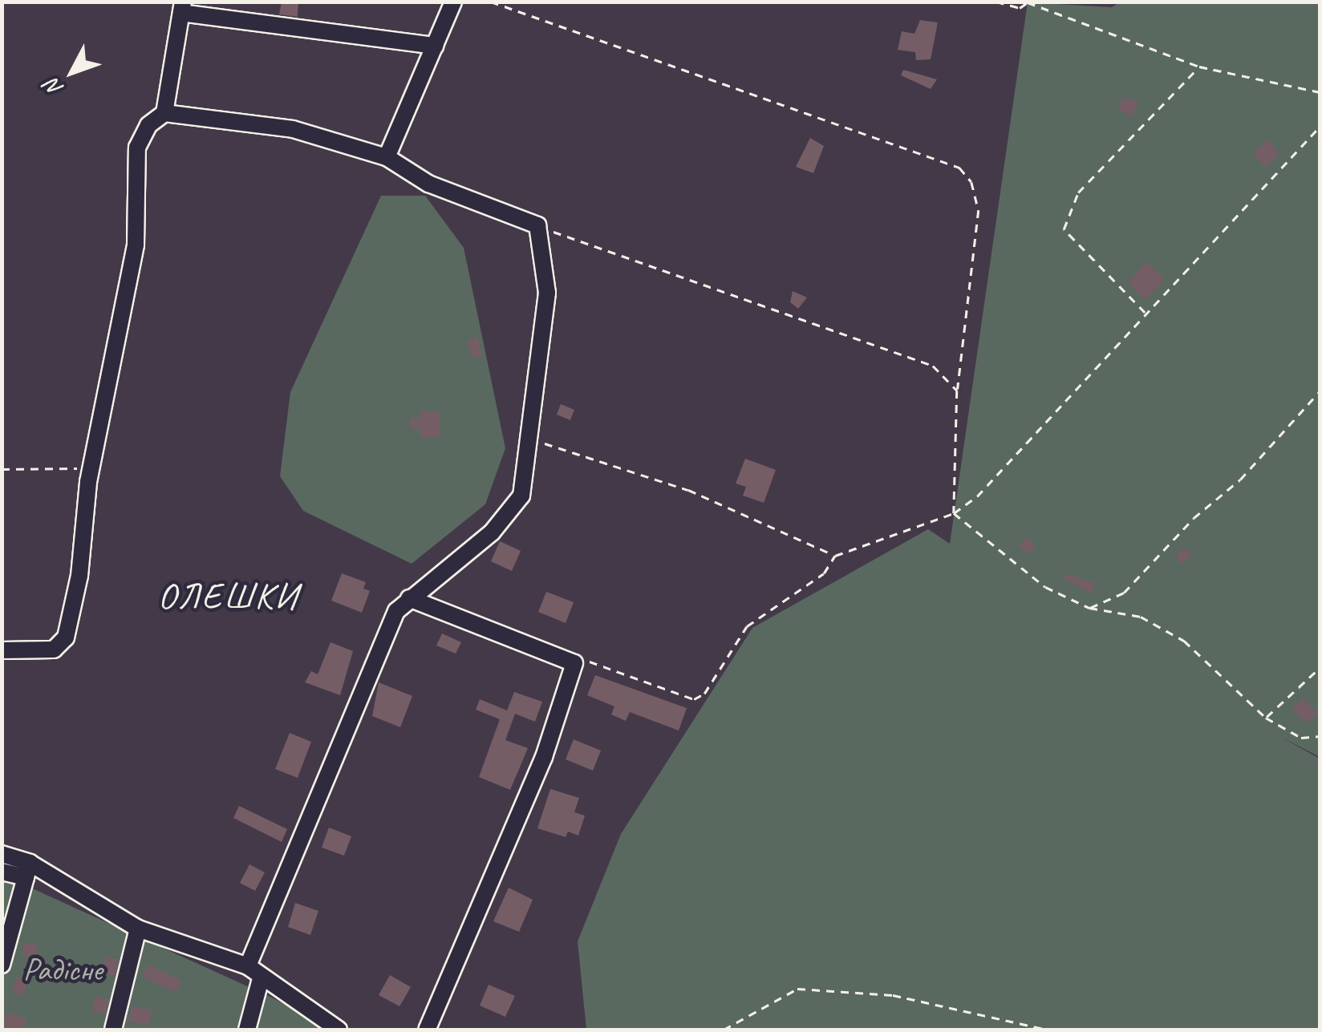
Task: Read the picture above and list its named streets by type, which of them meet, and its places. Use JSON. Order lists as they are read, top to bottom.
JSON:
{
  "districts": ["ОЛЕШКИ"],
  "parks": ["Радісне"],
  "north": "bottom left"
}
